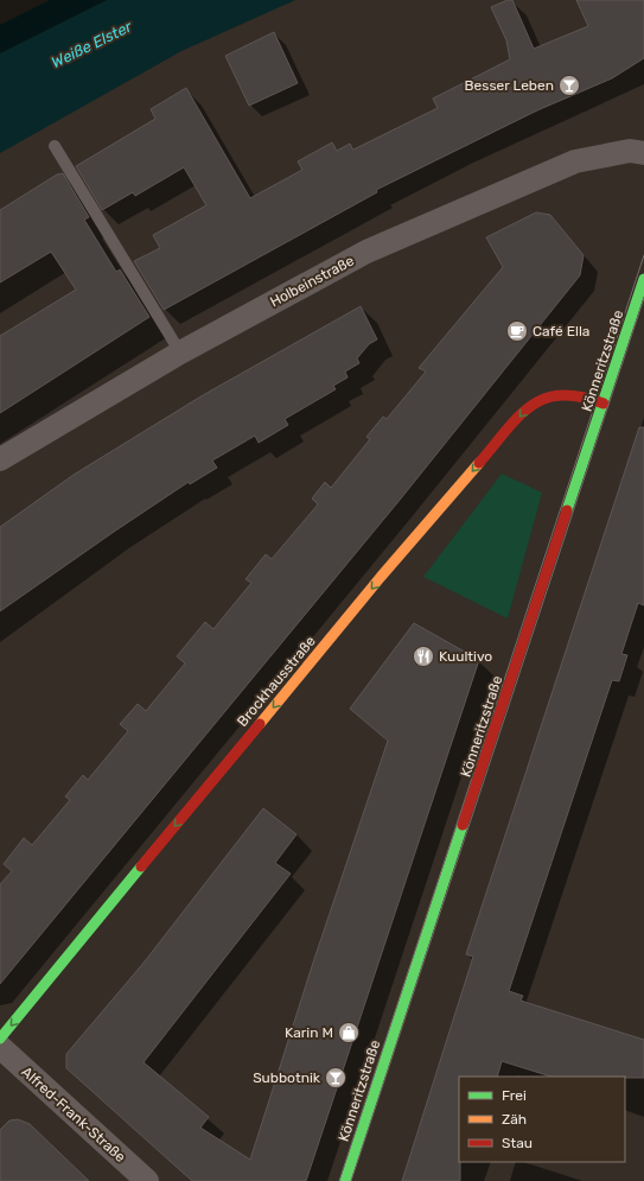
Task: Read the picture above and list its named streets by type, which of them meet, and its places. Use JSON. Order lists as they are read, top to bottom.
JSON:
{
  "streets": {
    "main road": ["Könneritzstraße", "Brockhausstraße"],
    "street": ["Holbeinstraße", "Alfred-Frank-Straße"]
  },
  "crossings": [
    ["Könneritzstraße", "Brockhausstraße"]
  ],
  "one_way": ["Brockhausstraße"],
  "water": ["Weiße Elster"],
  "places": {
    "bar": ["Besser Leben", "Subbotnik"],
    "cafe": ["Café Ella"],
    "restaurant": ["Kuultivo"],
    "shop": ["Karin M"]
  },
  "legend": ["Frei", "Zäh", "Stau"]
}
